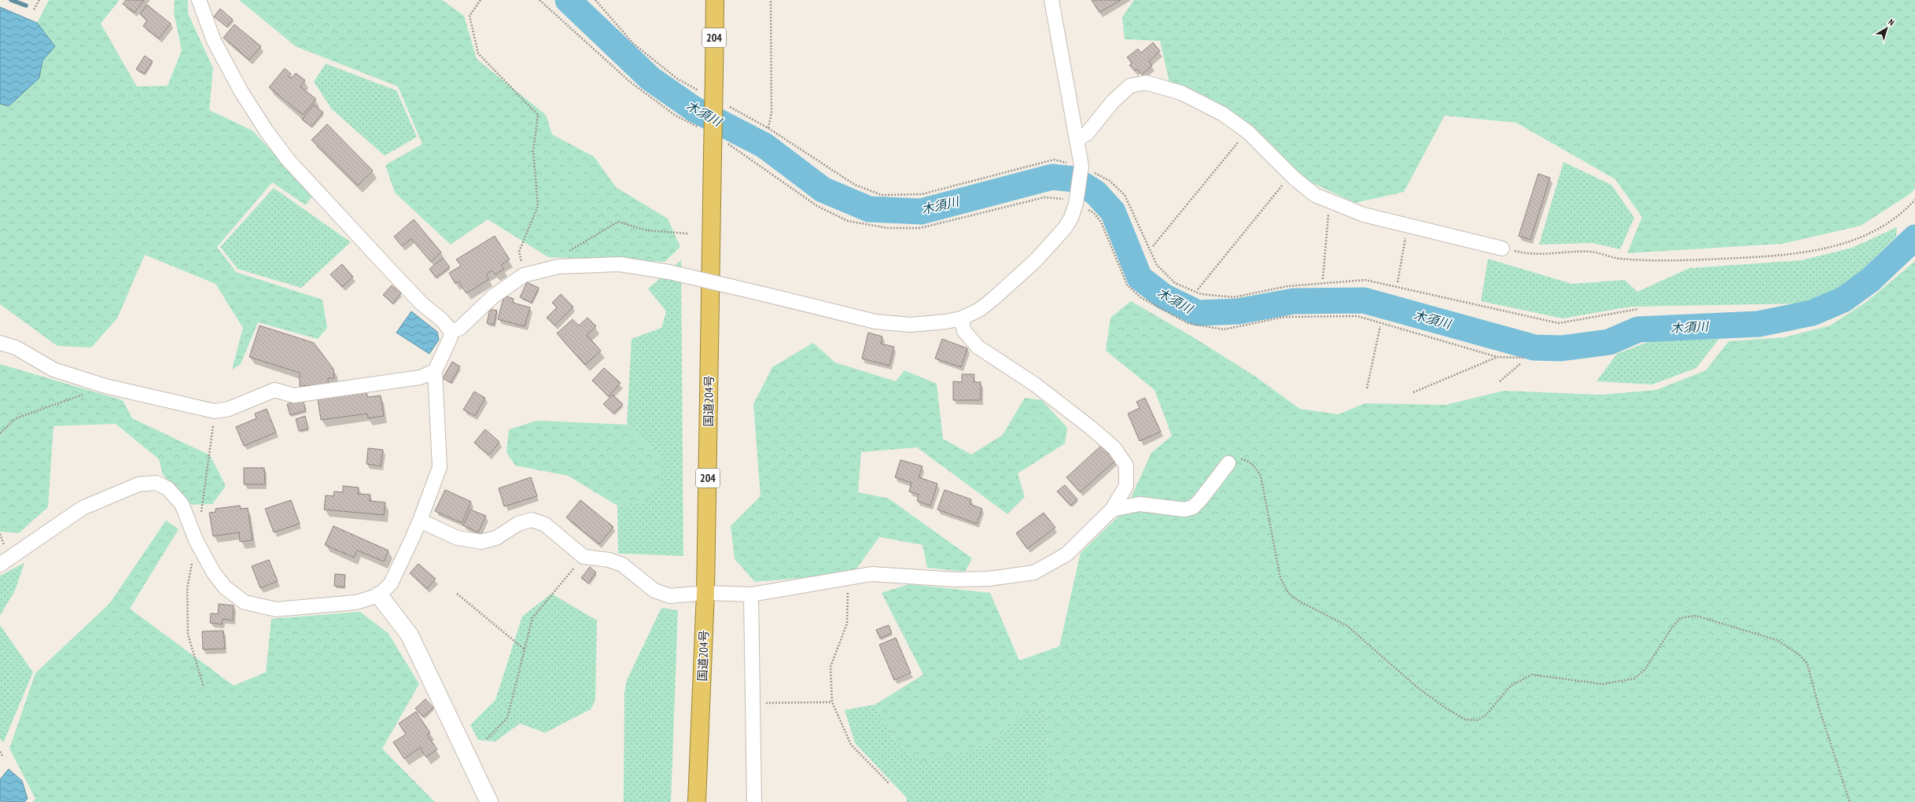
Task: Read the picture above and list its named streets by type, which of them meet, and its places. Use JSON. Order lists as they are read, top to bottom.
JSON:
{
  "streets": {
    "highway": ["204", "国道204号"]
  },
  "water": ["木須川"],
  "north": "top right"
}
